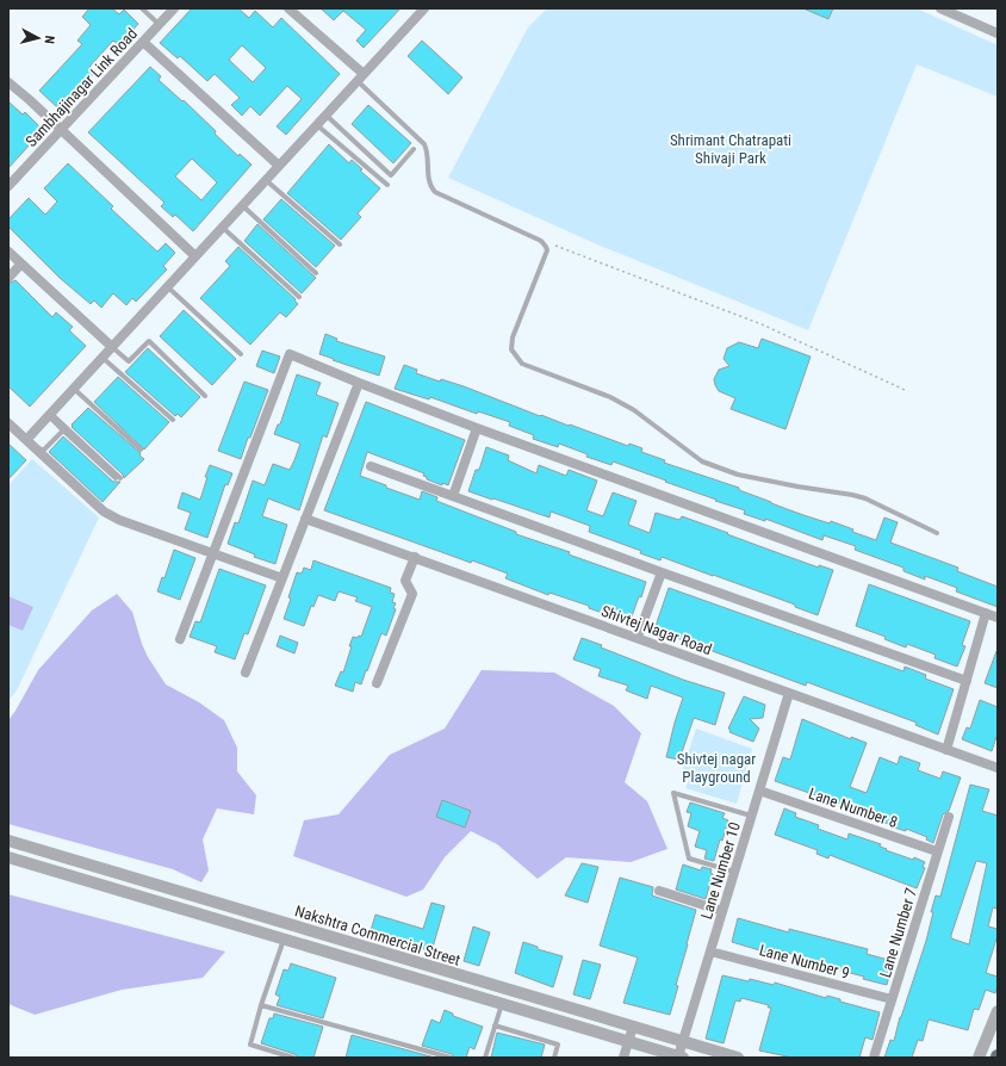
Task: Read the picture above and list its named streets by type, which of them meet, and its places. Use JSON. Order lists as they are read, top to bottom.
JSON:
{
  "streets": {
    "street": [
      "Sambhajinagar Link Road",
      "Shivtej Nagar Road",
      "Lane Number 8",
      "Lane Number 10",
      "Lane Number 7",
      "Nakshtra Commercial Street",
      "Lane Number 9"
    ]
  },
  "crossings": [
    ["Shivtej Nagar Road", "Lane Number 10"],
    ["Lane Number 8", "Lane Number 10"],
    ["Lane Number 8", "Lane Number 7"],
    ["Lane Number 10", "Nakshtra Commercial Street"],
    ["Lane Number 10", "Lane Number 9"],
    ["Lane Number 7", "Lane Number 9"]
  ],
  "parks": ["Shrimant Chatrapati Shivaji Park", "Shivtej nagar Playground"],
  "north": "right"
}
